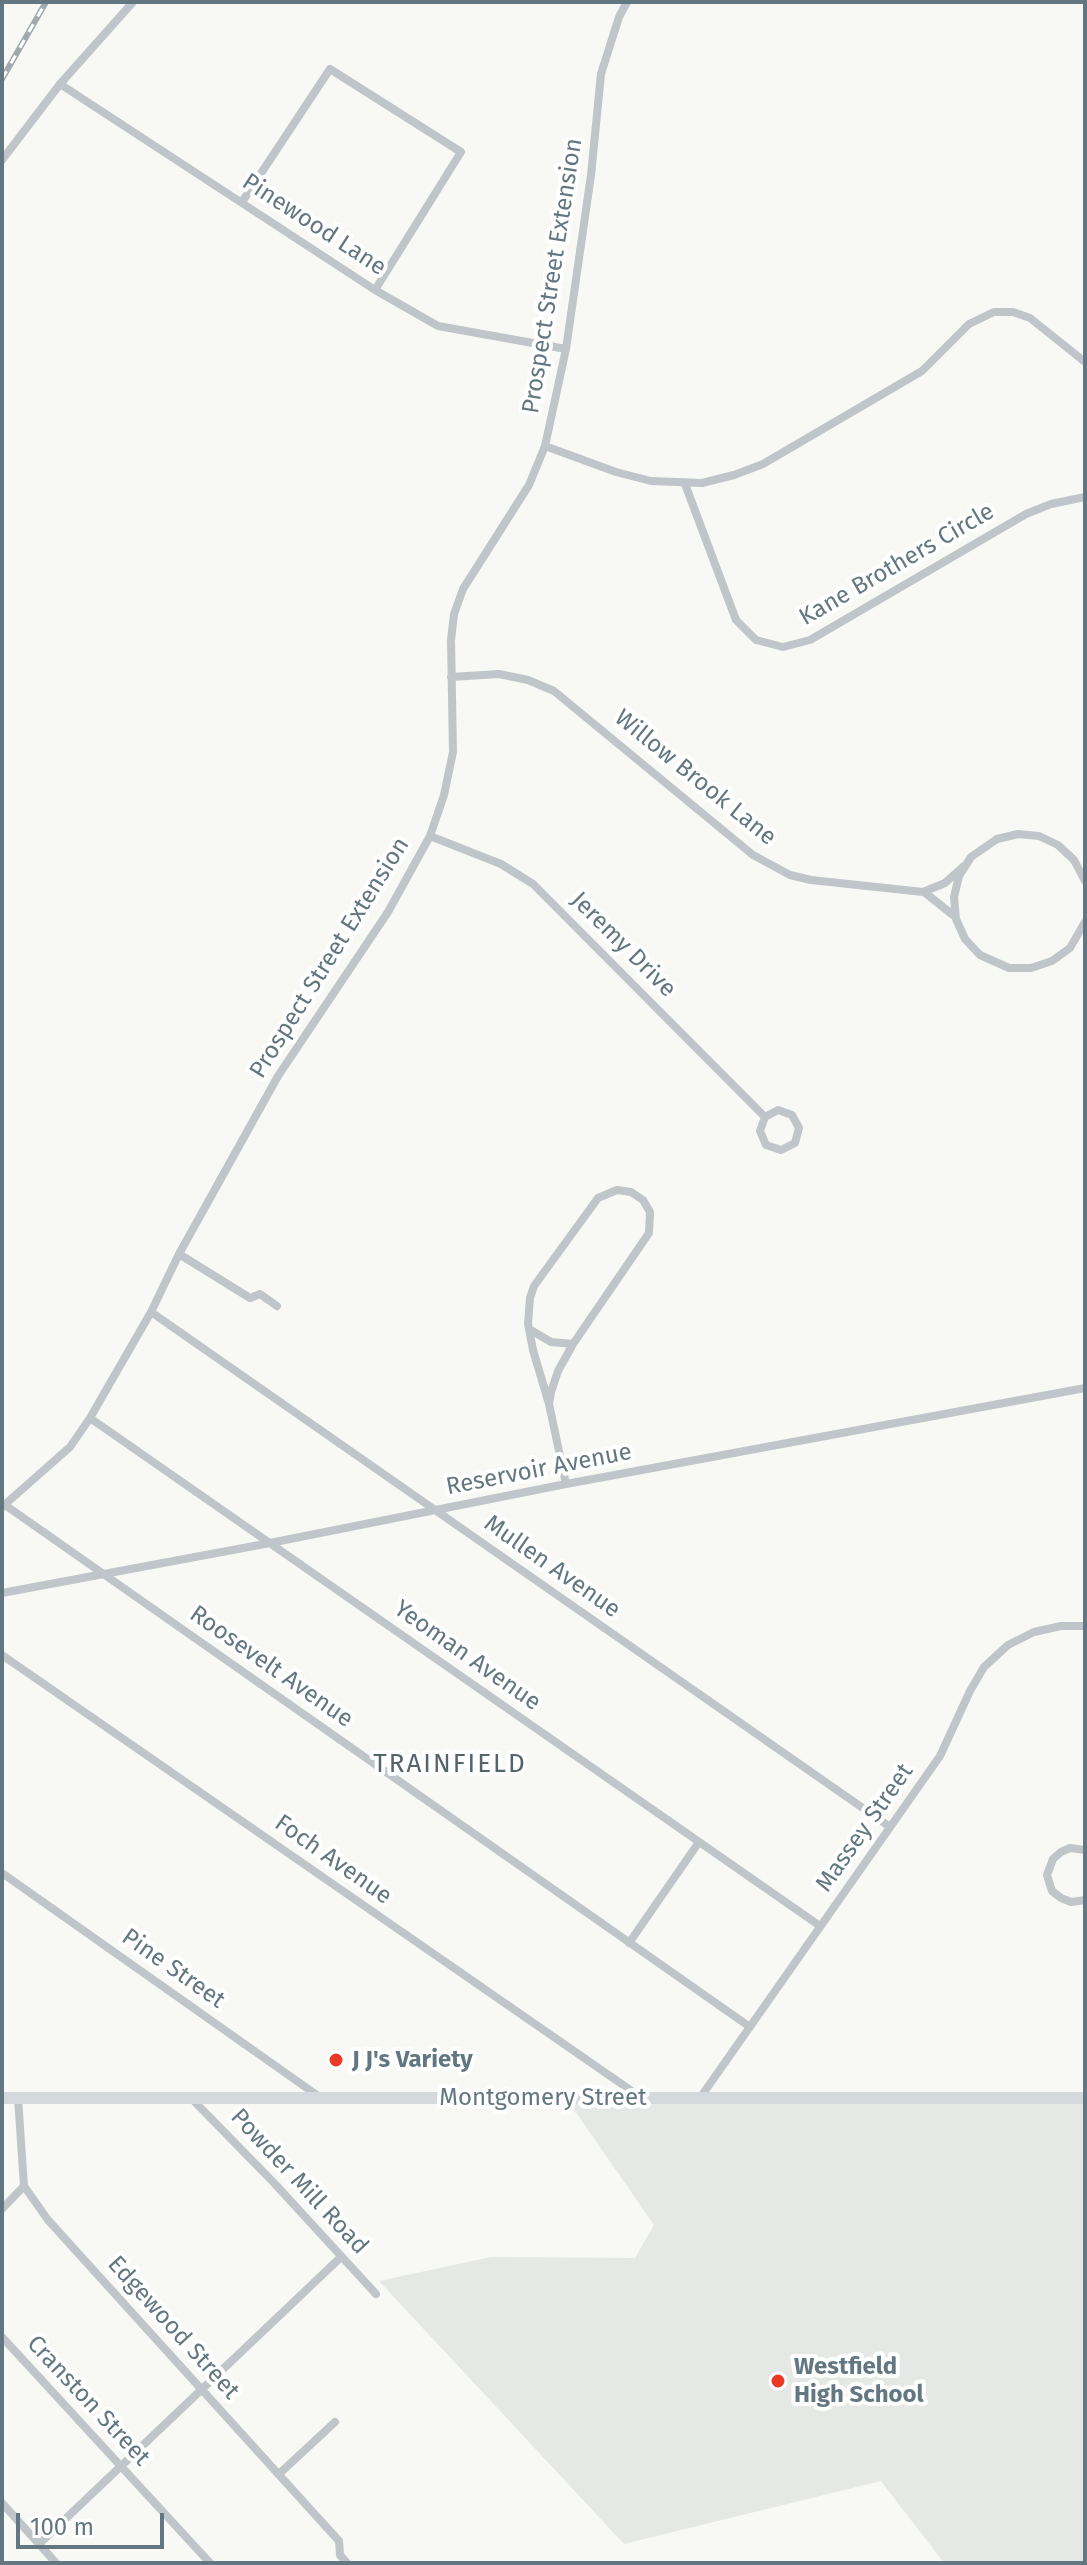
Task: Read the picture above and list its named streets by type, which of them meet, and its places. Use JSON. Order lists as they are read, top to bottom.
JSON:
{
  "streets": {
    "main road": ["Montgomery Street"],
    "street": [
      "Pinewood Lane",
      "Prospect Street Extension",
      "Kane Brothers Circle",
      "Willow Brook Lane",
      "Jeremy Drive",
      "Reservoir Avenue",
      "Mullen Avenue",
      "Yeoman Avenue",
      "Roosevelt Avenue",
      "Massey Street",
      "Foch Avenue",
      "Pine Street",
      "Powder Mill Road",
      "Edgewood Street",
      "Cranston Street"
    ]
  },
  "crossings": [
    ["Pinewood Lane", "Prospect Street Extension"],
    ["Prospect Street Extension", "Willow Brook Lane"],
    ["Prospect Street Extension", "Jeremy Drive"],
    ["Prospect Street Extension", "Mullen Avenue"],
    ["Prospect Street Extension", "Yeoman Avenue"],
    ["Prospect Street Extension", "Roosevelt Avenue"],
    ["Reservoir Avenue", "Mullen Avenue"],
    ["Reservoir Avenue", "Yeoman Avenue"],
    ["Reservoir Avenue", "Roosevelt Avenue"],
    ["Mullen Avenue", "Massey Street"],
    ["Yeoman Avenue", "Massey Street"],
    ["Roosevelt Avenue", "Massey Street"],
    ["Massey Street", "Montgomery Street"],
    ["Foch Avenue", "Montgomery Street"],
    ["Pine Street", "Montgomery Street"],
    ["Montgomery Street", "Powder Mill Road"]
  ],
  "districts": ["TRAINFIELD"],
  "places": ["J J's Variety", "Westfield High School"],
  "scale_bar": "100 m"
}
